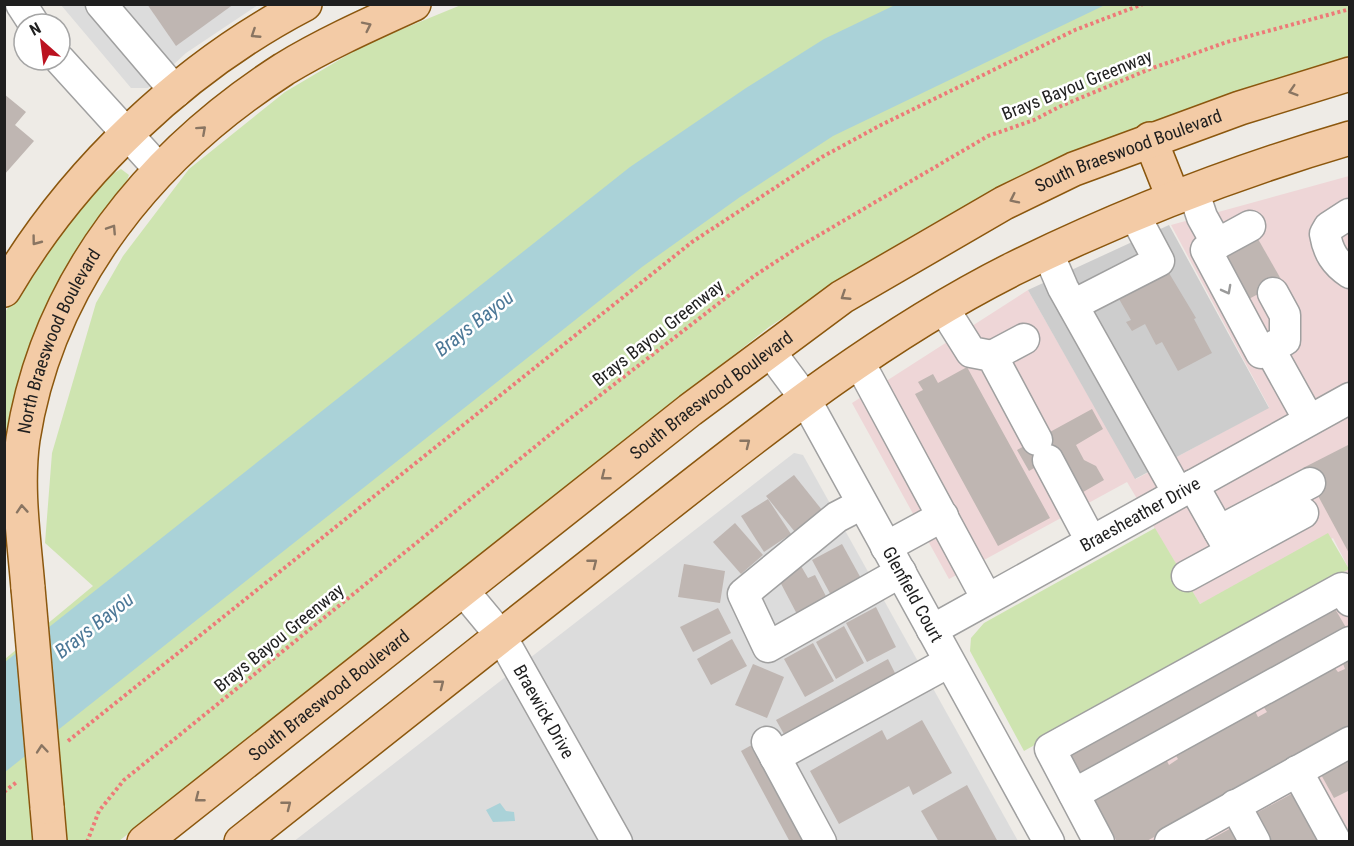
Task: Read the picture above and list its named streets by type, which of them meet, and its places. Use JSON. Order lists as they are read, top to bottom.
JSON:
{
  "streets": {
    "main road": ["South Braeswood Boulevard", "North Braeswood Boulevard"],
    "street": ["Braesheather Drive", "Glenfield Court", "Braewick Drive"],
    "path": ["Brays Bayou Greenway"]
  },
  "crossings": [
    ["South Braeswood Boulevard", "Glenfield Court"],
    ["South Braeswood Boulevard", "Braewick Drive"],
    ["Braesheather Drive", "Glenfield Court"]
  ],
  "one_way": ["North Braeswood Boulevard"],
  "water": ["Brays Bayou"],
  "north": "top left"
}
